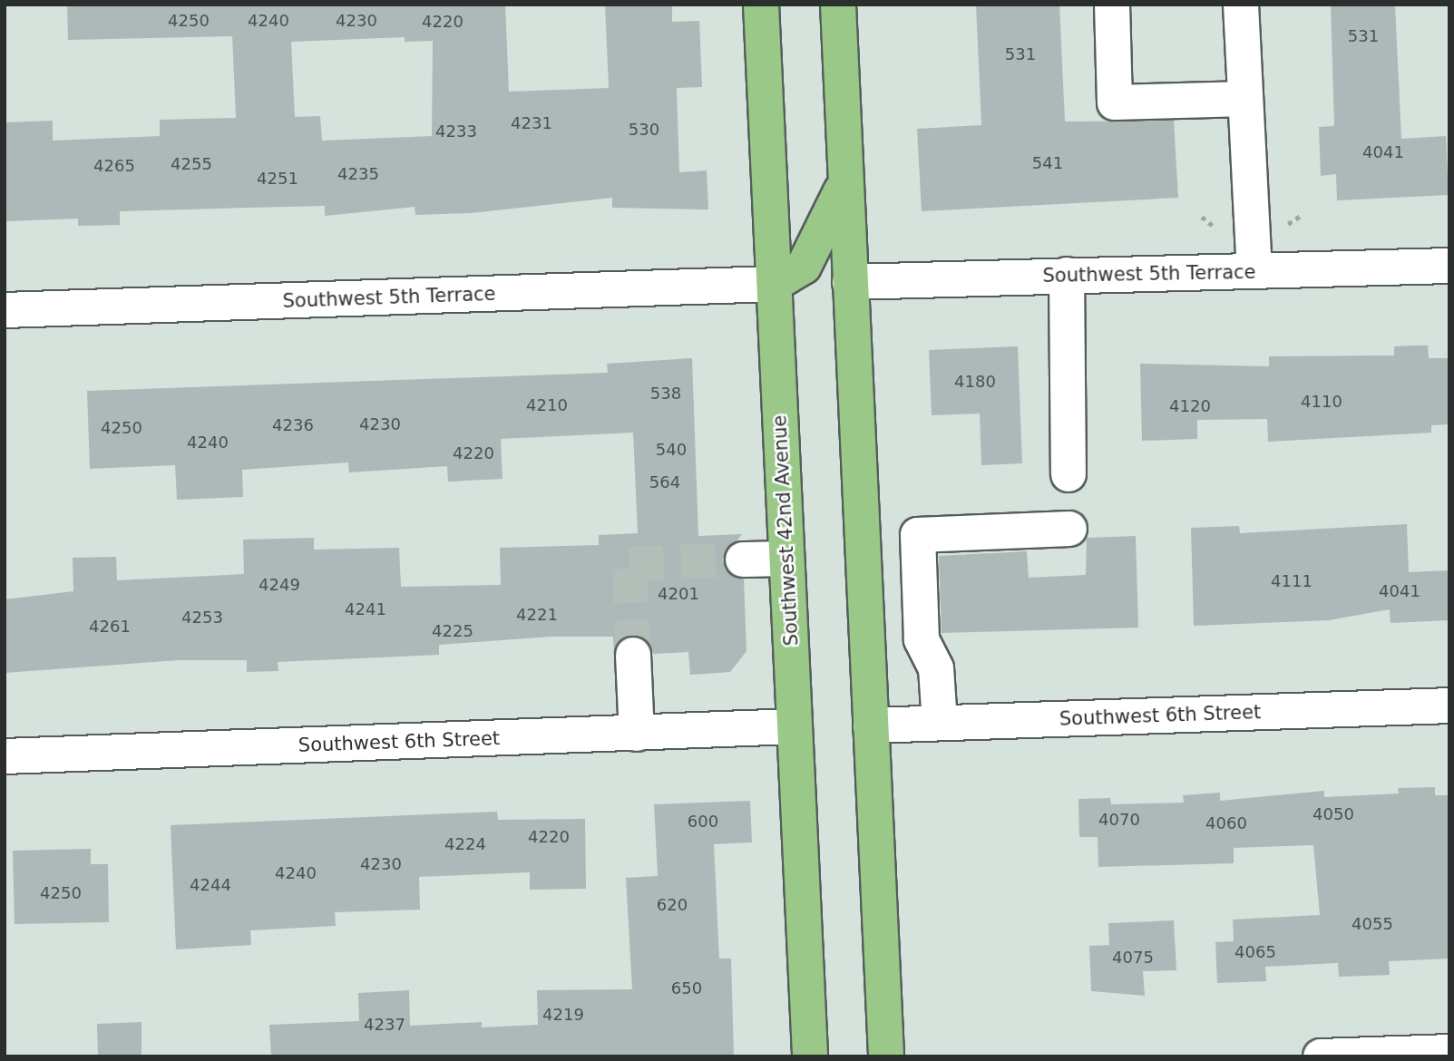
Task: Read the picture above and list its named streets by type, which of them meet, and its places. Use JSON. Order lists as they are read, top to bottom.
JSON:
{
  "streets": {
    "main road": ["Southwest 42nd Avenue"],
    "street": ["Southwest 5th Terrace", "Southwest 6th Street"]
  },
  "crossings": [
    ["Southwest 5th Terrace", "Southwest 42nd Avenue"],
    ["Southwest 42nd Avenue", "Southwest 6th Street"]
  ],
  "house_numbers": [
    "4250",
    "4240",
    "4230",
    "4220",
    "531",
    "531",
    "4231",
    "530",
    "4233",
    "4041",
    "541",
    "4255",
    "4265",
    "4235",
    "4251",
    "4180",
    "538",
    "4110",
    "4210",
    "4120",
    "4230",
    "4236",
    "4250",
    "4240",
    "540",
    "4220",
    "564",
    "4111",
    "4249",
    "4041",
    "4201",
    "4241",
    "4221",
    "4253",
    "4261",
    "4225",
    "4050",
    "4070",
    "600",
    "4060",
    "4220",
    "4224",
    "4230",
    "4240",
    "4244",
    "4250",
    "620",
    "4055",
    "4065",
    "4075",
    "650",
    "4219",
    "4237"
  ]
}
